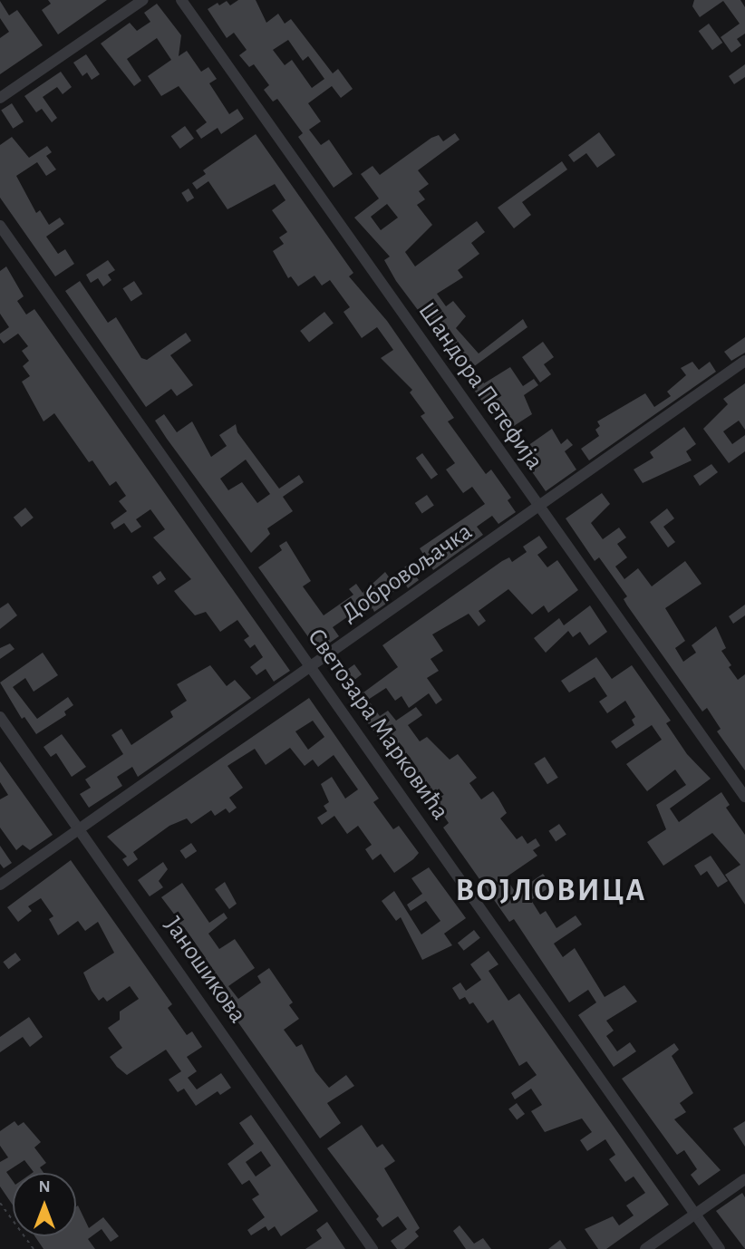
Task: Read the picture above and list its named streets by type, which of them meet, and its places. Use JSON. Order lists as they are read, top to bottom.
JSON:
{
  "streets": {
    "street": [
      "Шандора Петефија",
      "Добровољачка",
      "Светозара Марковића",
      "Јаношикова"
    ]
  },
  "crossings": [
    ["Шандора Петефија", "Добровољачка"],
    ["Добровољачка", "Светозара Марковића"],
    ["Добровољачка", "Јаношикова"]
  ],
  "districts": ["ВОЈЛОВИЦА"],
  "north": "top"
}
